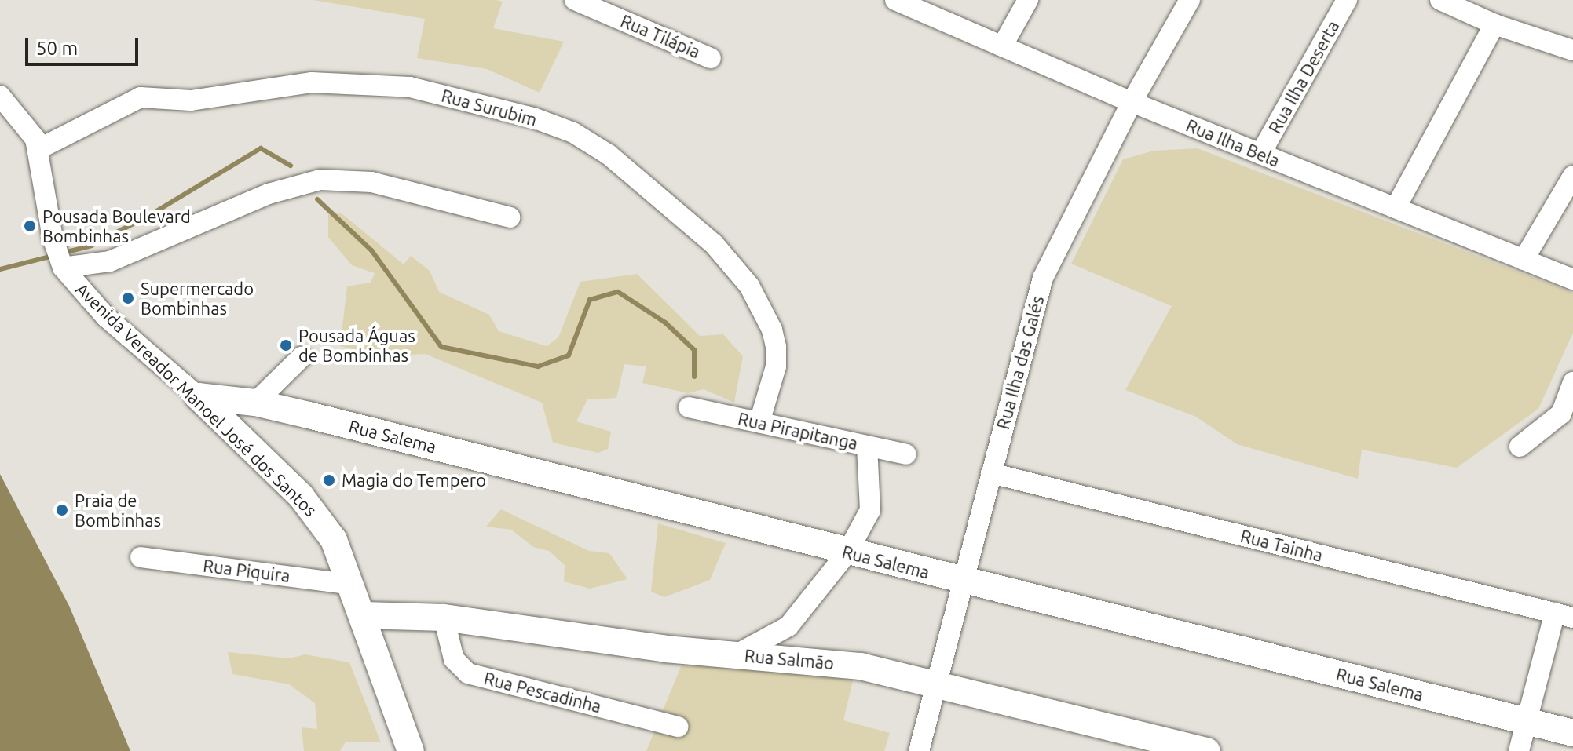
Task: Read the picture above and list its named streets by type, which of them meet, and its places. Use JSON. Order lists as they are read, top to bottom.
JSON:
{
  "streets": {
    "main road": ["Avenida Vereador Manoel José dos Santos", "Rua Salema", "Rua Salmão"],
    "street": [
      "Rua Tilápia",
      "Rua Ilha Deserta",
      "Rua Surubim",
      "Rua Ilha Bela",
      "Rua Ilha das Galés",
      "Rua Pirapitanga",
      "Rua Tainha",
      "Rua Piquira",
      "Rua Pescadinha"
    ]
  },
  "crossings": [
    ["Rua Ilha Deserta", "Rua Ilha Bela"],
    ["Rua Surubim", "Rua Pirapitanga"],
    ["Rua Ilha Bela", "Rua Ilha das Galés"],
    ["Rua Ilha das Galés", "Rua Salema"],
    ["Rua Ilha das Galés", "Rua Tainha"],
    ["Rua Ilha das Galés", "Rua Salmão"],
    ["Avenida Vereador Manoel José dos Santos", "Rua Salema"],
    ["Avenida Vereador Manoel José dos Santos", "Rua Piquira"],
    ["Avenida Vereador Manoel José dos Santos", "Rua Salmão"],
    ["Rua Salmão", "Rua Pescadinha"]
  ],
  "places": [
    "Pousada Boulevard Bombinhas",
    "Supermercado Bombinhas",
    "Pousada Águas de Bombinhas",
    "Magia do Tempero",
    "Praia de Bombinhas"
  ],
  "scale_bar": "50 m"
}
